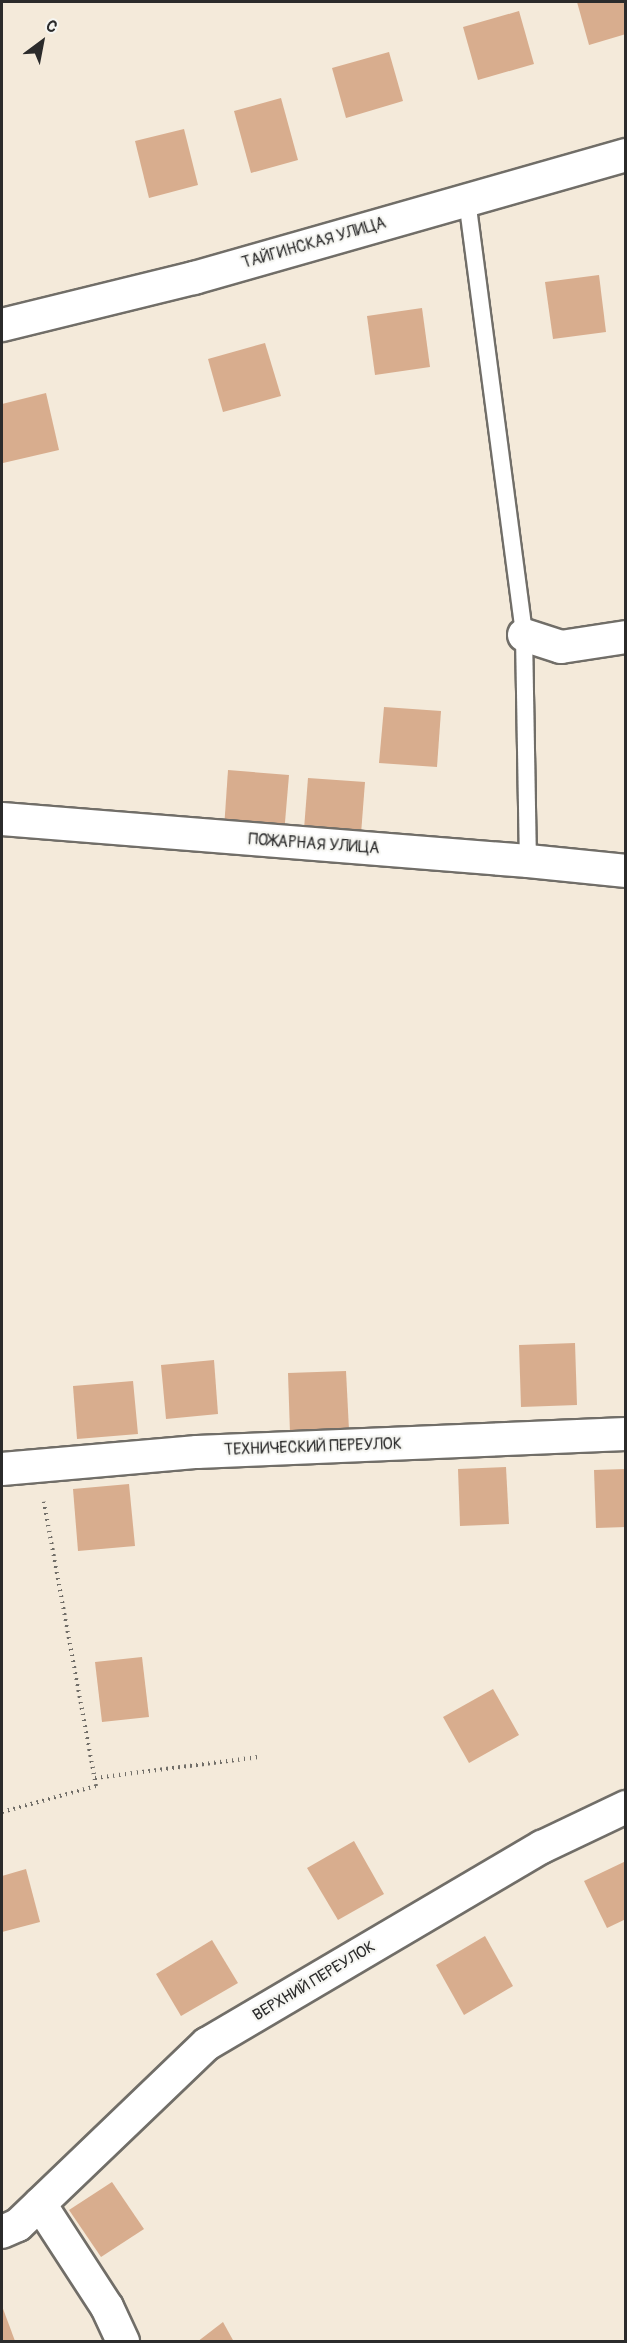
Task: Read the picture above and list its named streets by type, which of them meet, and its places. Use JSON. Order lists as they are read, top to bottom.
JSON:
{
  "streets": {
    "street": [
      "ТАЙГИНСКАЯ УЛИЦА",
      "ПОЖАРНАЯ УЛИЦА",
      "ТЕХНИЧЕСКИЙ ПЕРЕУЛОК",
      "ВЕРХНИЙ ПЕРЕУЛОК"
    ]
  },
  "north": "top right"
}
